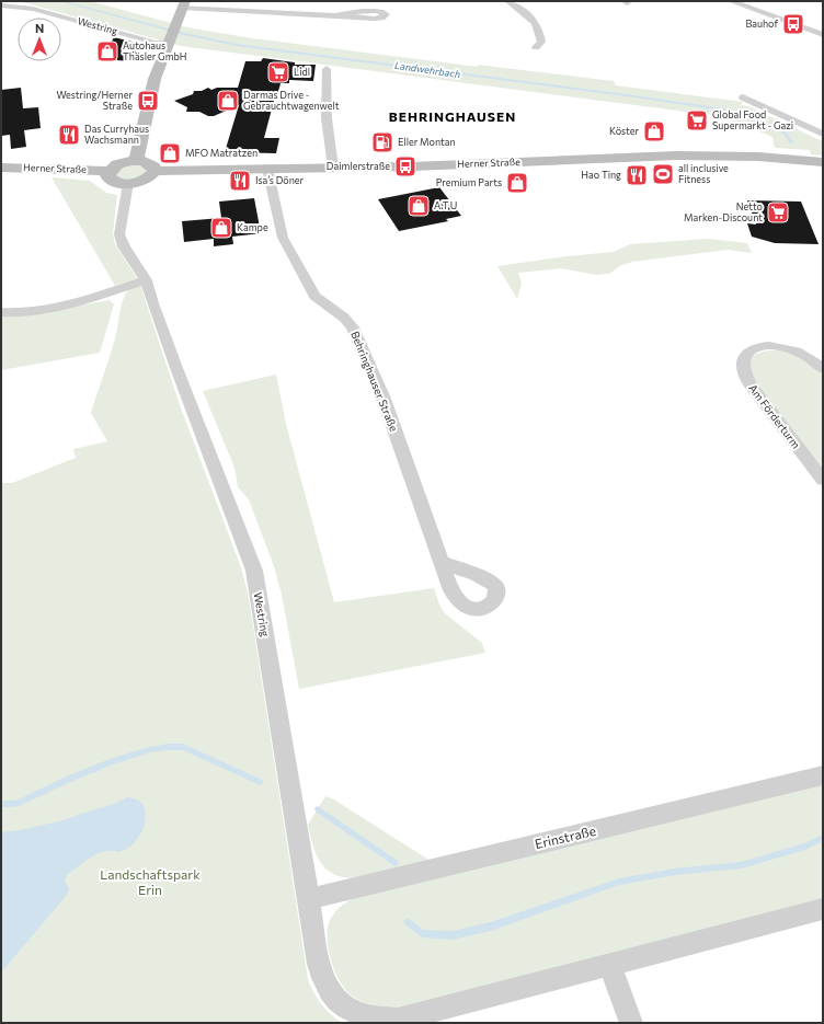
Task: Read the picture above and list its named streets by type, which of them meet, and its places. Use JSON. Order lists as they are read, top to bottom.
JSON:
{
  "streets": {
    "main road": ["Herner Straße"],
    "street": [
      "Westring",
      "Behringhauser Straße",
      "Am Förderturm",
      "Erinstraße"
    ]
  },
  "crossings": [
    ["Westring", "Erinstraße"],
    ["Herner Straße", "Behringhauser Straße"]
  ],
  "districts": ["BEHRINGHAUSEN"],
  "water": ["Landwehrbach"],
  "parks": ["Landschaftspark Erin"],
  "places": {
    "bus stop": ["Bauhof", "Westring/Herner Straße", "Daimlerstraße"],
    "shop": [
      "Autohaus Thäsler GmbH",
      "Darmas Drive - Gebrauchtwagenwelt",
      "Köster",
      "MFO Matratzen",
      "Premium Parts",
      "A.T.U",
      "Kampe"
    ],
    "supermarket": ["Lidl", "Global Food Supermarkt - Gazi", "Netto Marken-Discount"],
    "restaurant": ["Das Curryhaus Wachsmann", "Hao Ting", "Isa’s Döner"],
    "fuel station": ["Eller Montan"],
    "sports": ["all inclusive Fitness"]
  },
  "north": "top"
}
